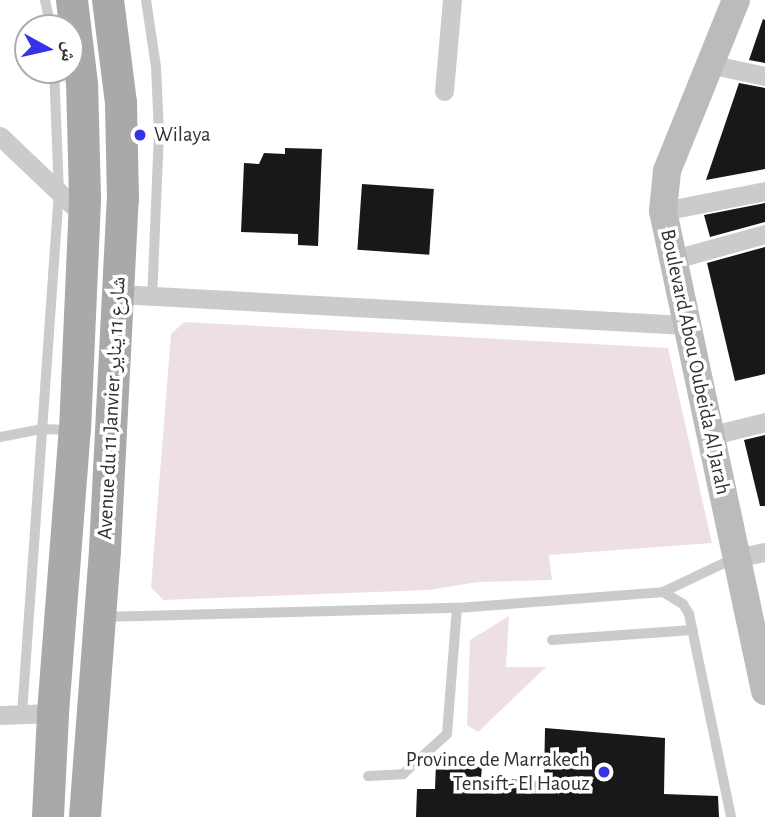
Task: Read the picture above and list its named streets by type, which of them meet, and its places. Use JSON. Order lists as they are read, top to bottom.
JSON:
{
  "streets": {
    "main road": ["Avenue du 11 Janvier شارع 11 يناير"],
    "street": ["Boulevard Abou Oubeida Al Jarah"]
  },
  "places": ["Wilaya", "Province de Marrakech Tensift- El Haouz"],
  "north": "right"
}
